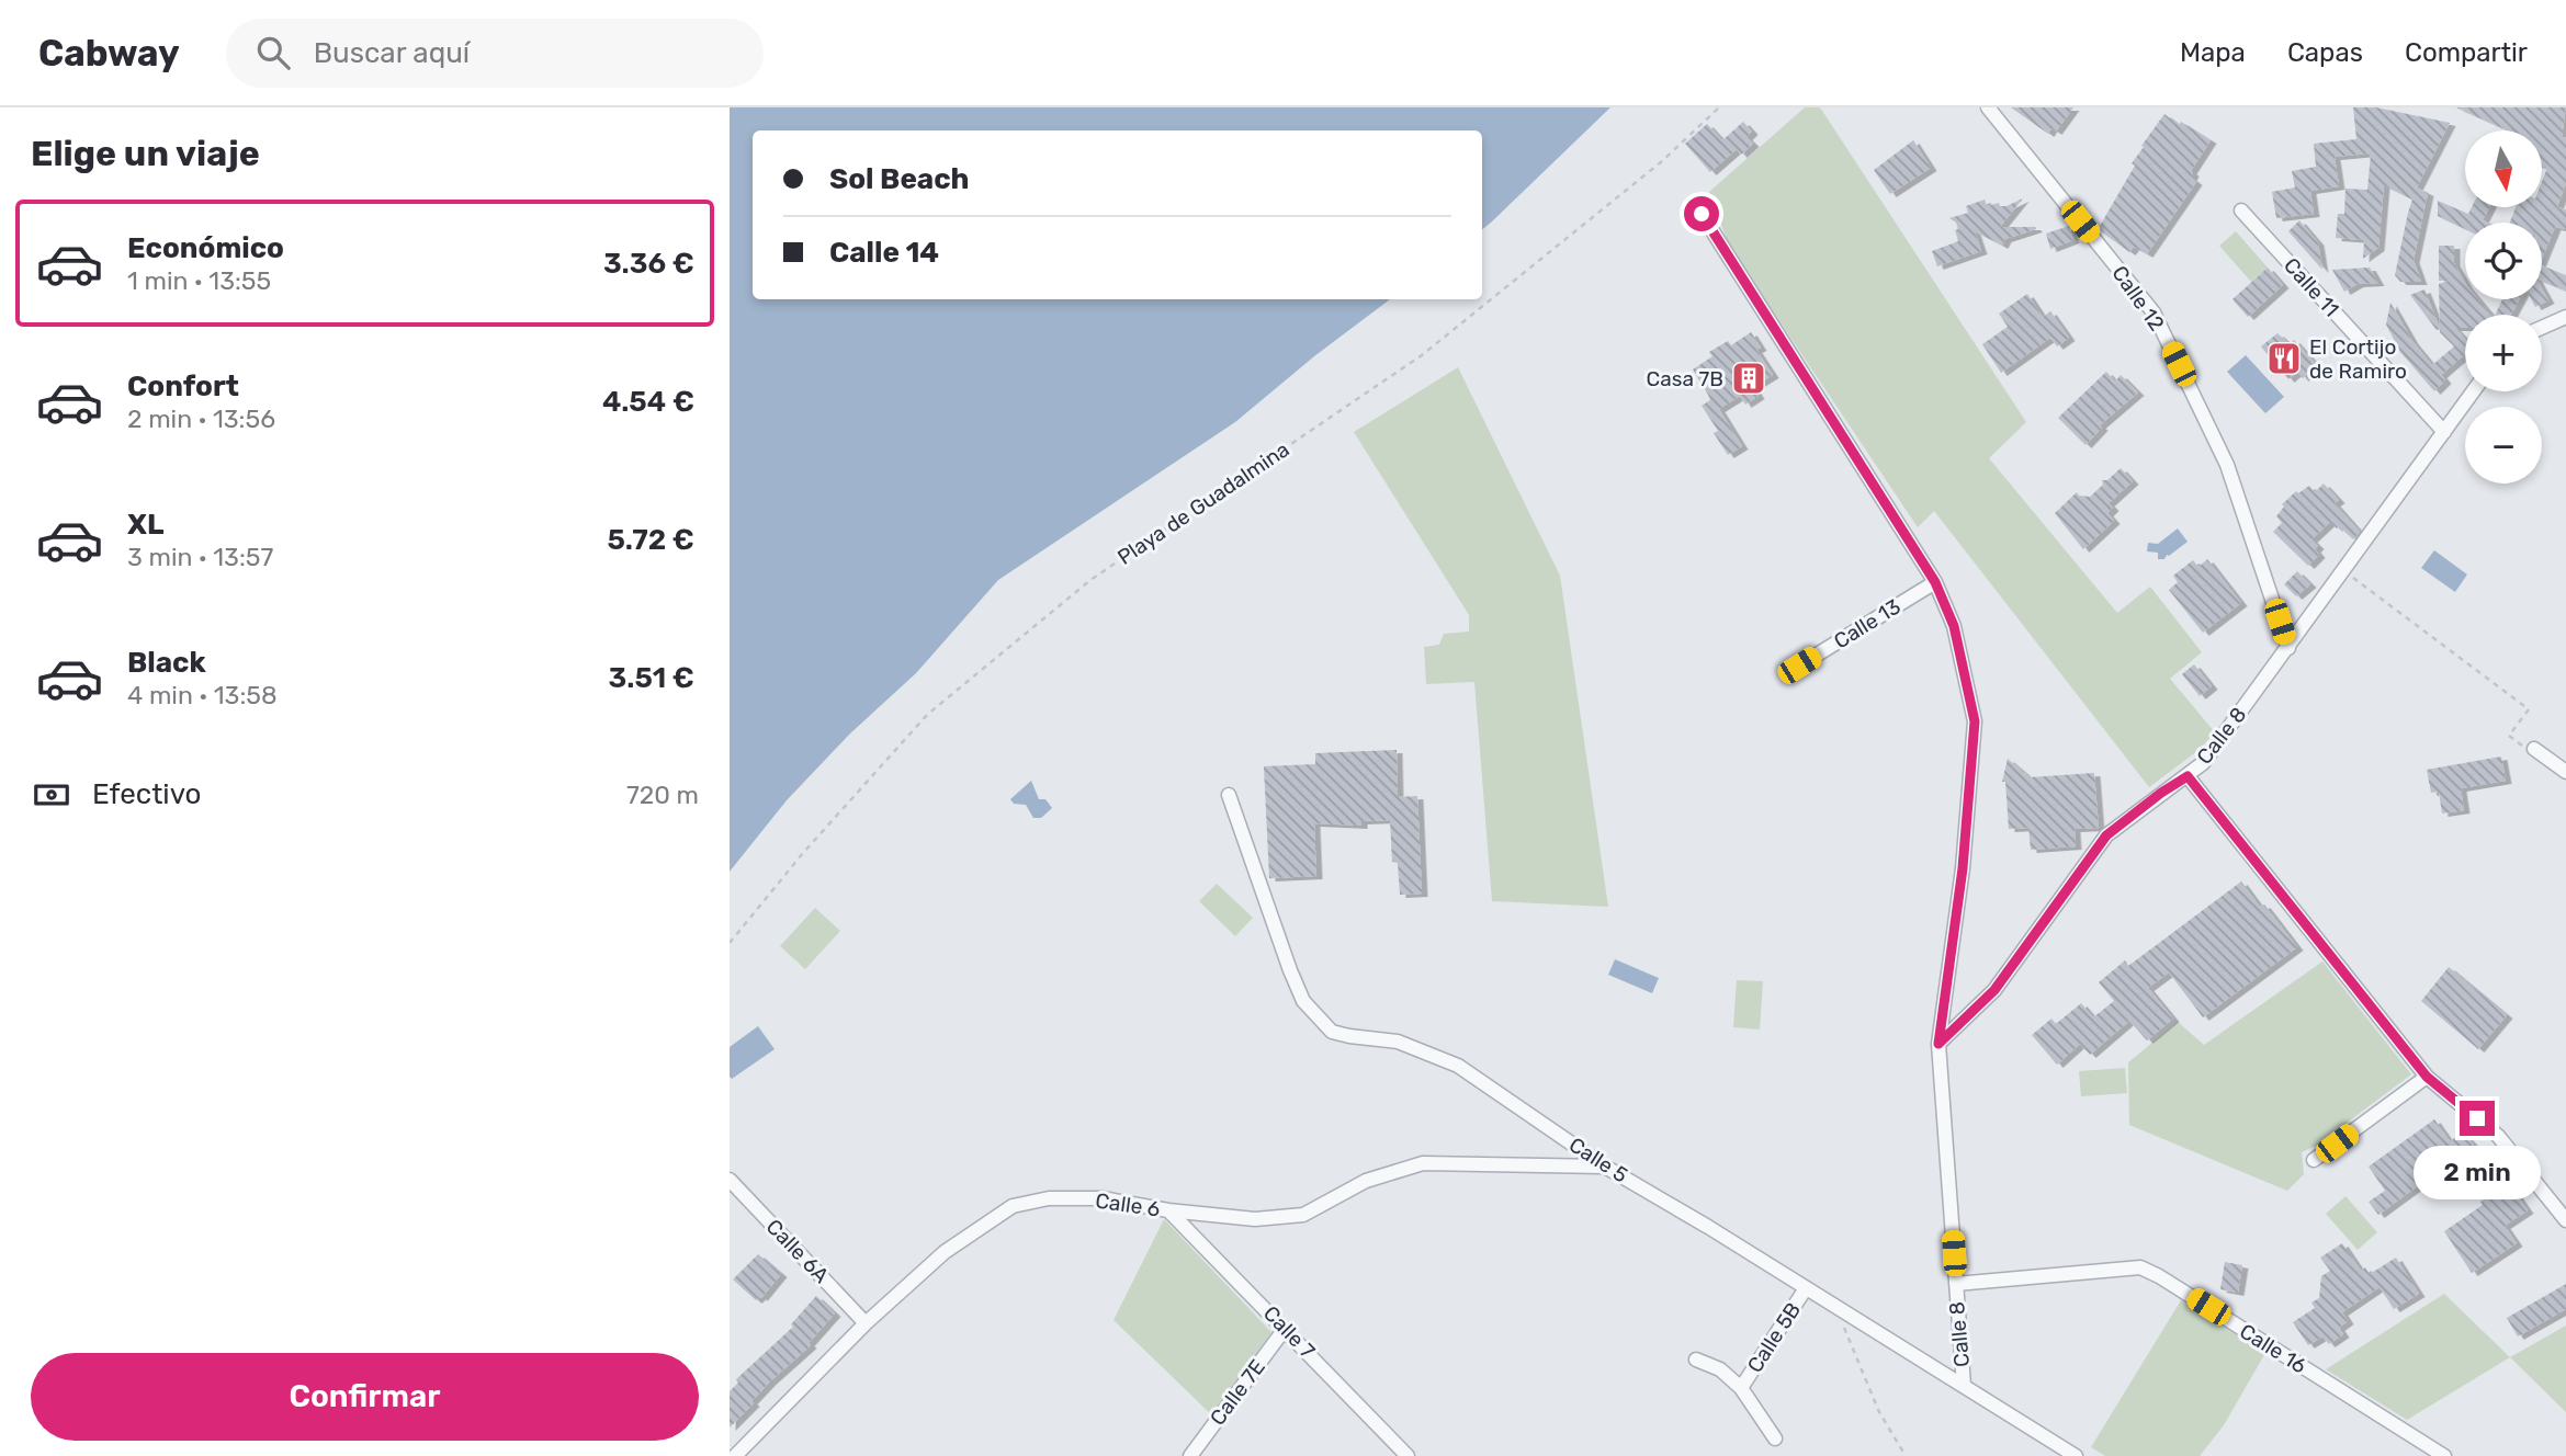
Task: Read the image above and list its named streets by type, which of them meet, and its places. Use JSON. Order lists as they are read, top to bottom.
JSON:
{
  "streets": {
    "street": [
      "Calle 11",
      "Calle 12",
      "Calle 13",
      "Calle 8",
      "Calle 5",
      "Calle 6",
      "Calle 6A",
      "Calle 7",
      "Calle 5B",
      "Calle 16",
      "Calle 7E"
    ],
    "path": ["Playa de Guadalmina"]
  },
  "crossings": [
    ["Calle 11", "Calle 8"],
    ["Calle 12", "Calle 8"],
    ["Calle 8", "Calle 5"],
    ["Calle 8", "Calle 16"],
    ["Calle 5", "Calle 6"],
    ["Calle 5", "Calle 5B"],
    ["Calle 6", "Calle 6A"],
    ["Calle 6", "Calle 7"],
    ["Calle 7", "Calle 7E"]
  ],
  "places": {
    "restaurant": ["El Cortijo de Ramiro"],
    "building": ["Casa 7B"]
  },
  "north": "bottom",
  "page": {
    "header": "Cabway",
    "search": "Buscar aquí",
    "nav": ["Mapa", "Capas", "Compartir"],
    "heading": "Elige un viaje",
    "map_buttons": ["+", "−"],
    "banner": ["Sol Beach", "Calle 14"],
    "list": [
      {
        "name": "Económico",
        "note": "1 min · 13:55",
        "value": "3.36 €"
      },
      {
        "name": "Confort",
        "note": "2 min · 13:56",
        "value": "4.54 €"
      },
      {
        "name": "XL",
        "note": "3 min · 13:57",
        "value": "5.72 €"
      },
      {
        "name": "Black",
        "note": "4 min · 13:58",
        "value": "3.51 €"
      }
    ],
    "pay": ["Efectivo", "720 m"],
    "bubble": "2 min",
    "buttons": "Confirmar"
  }
}
